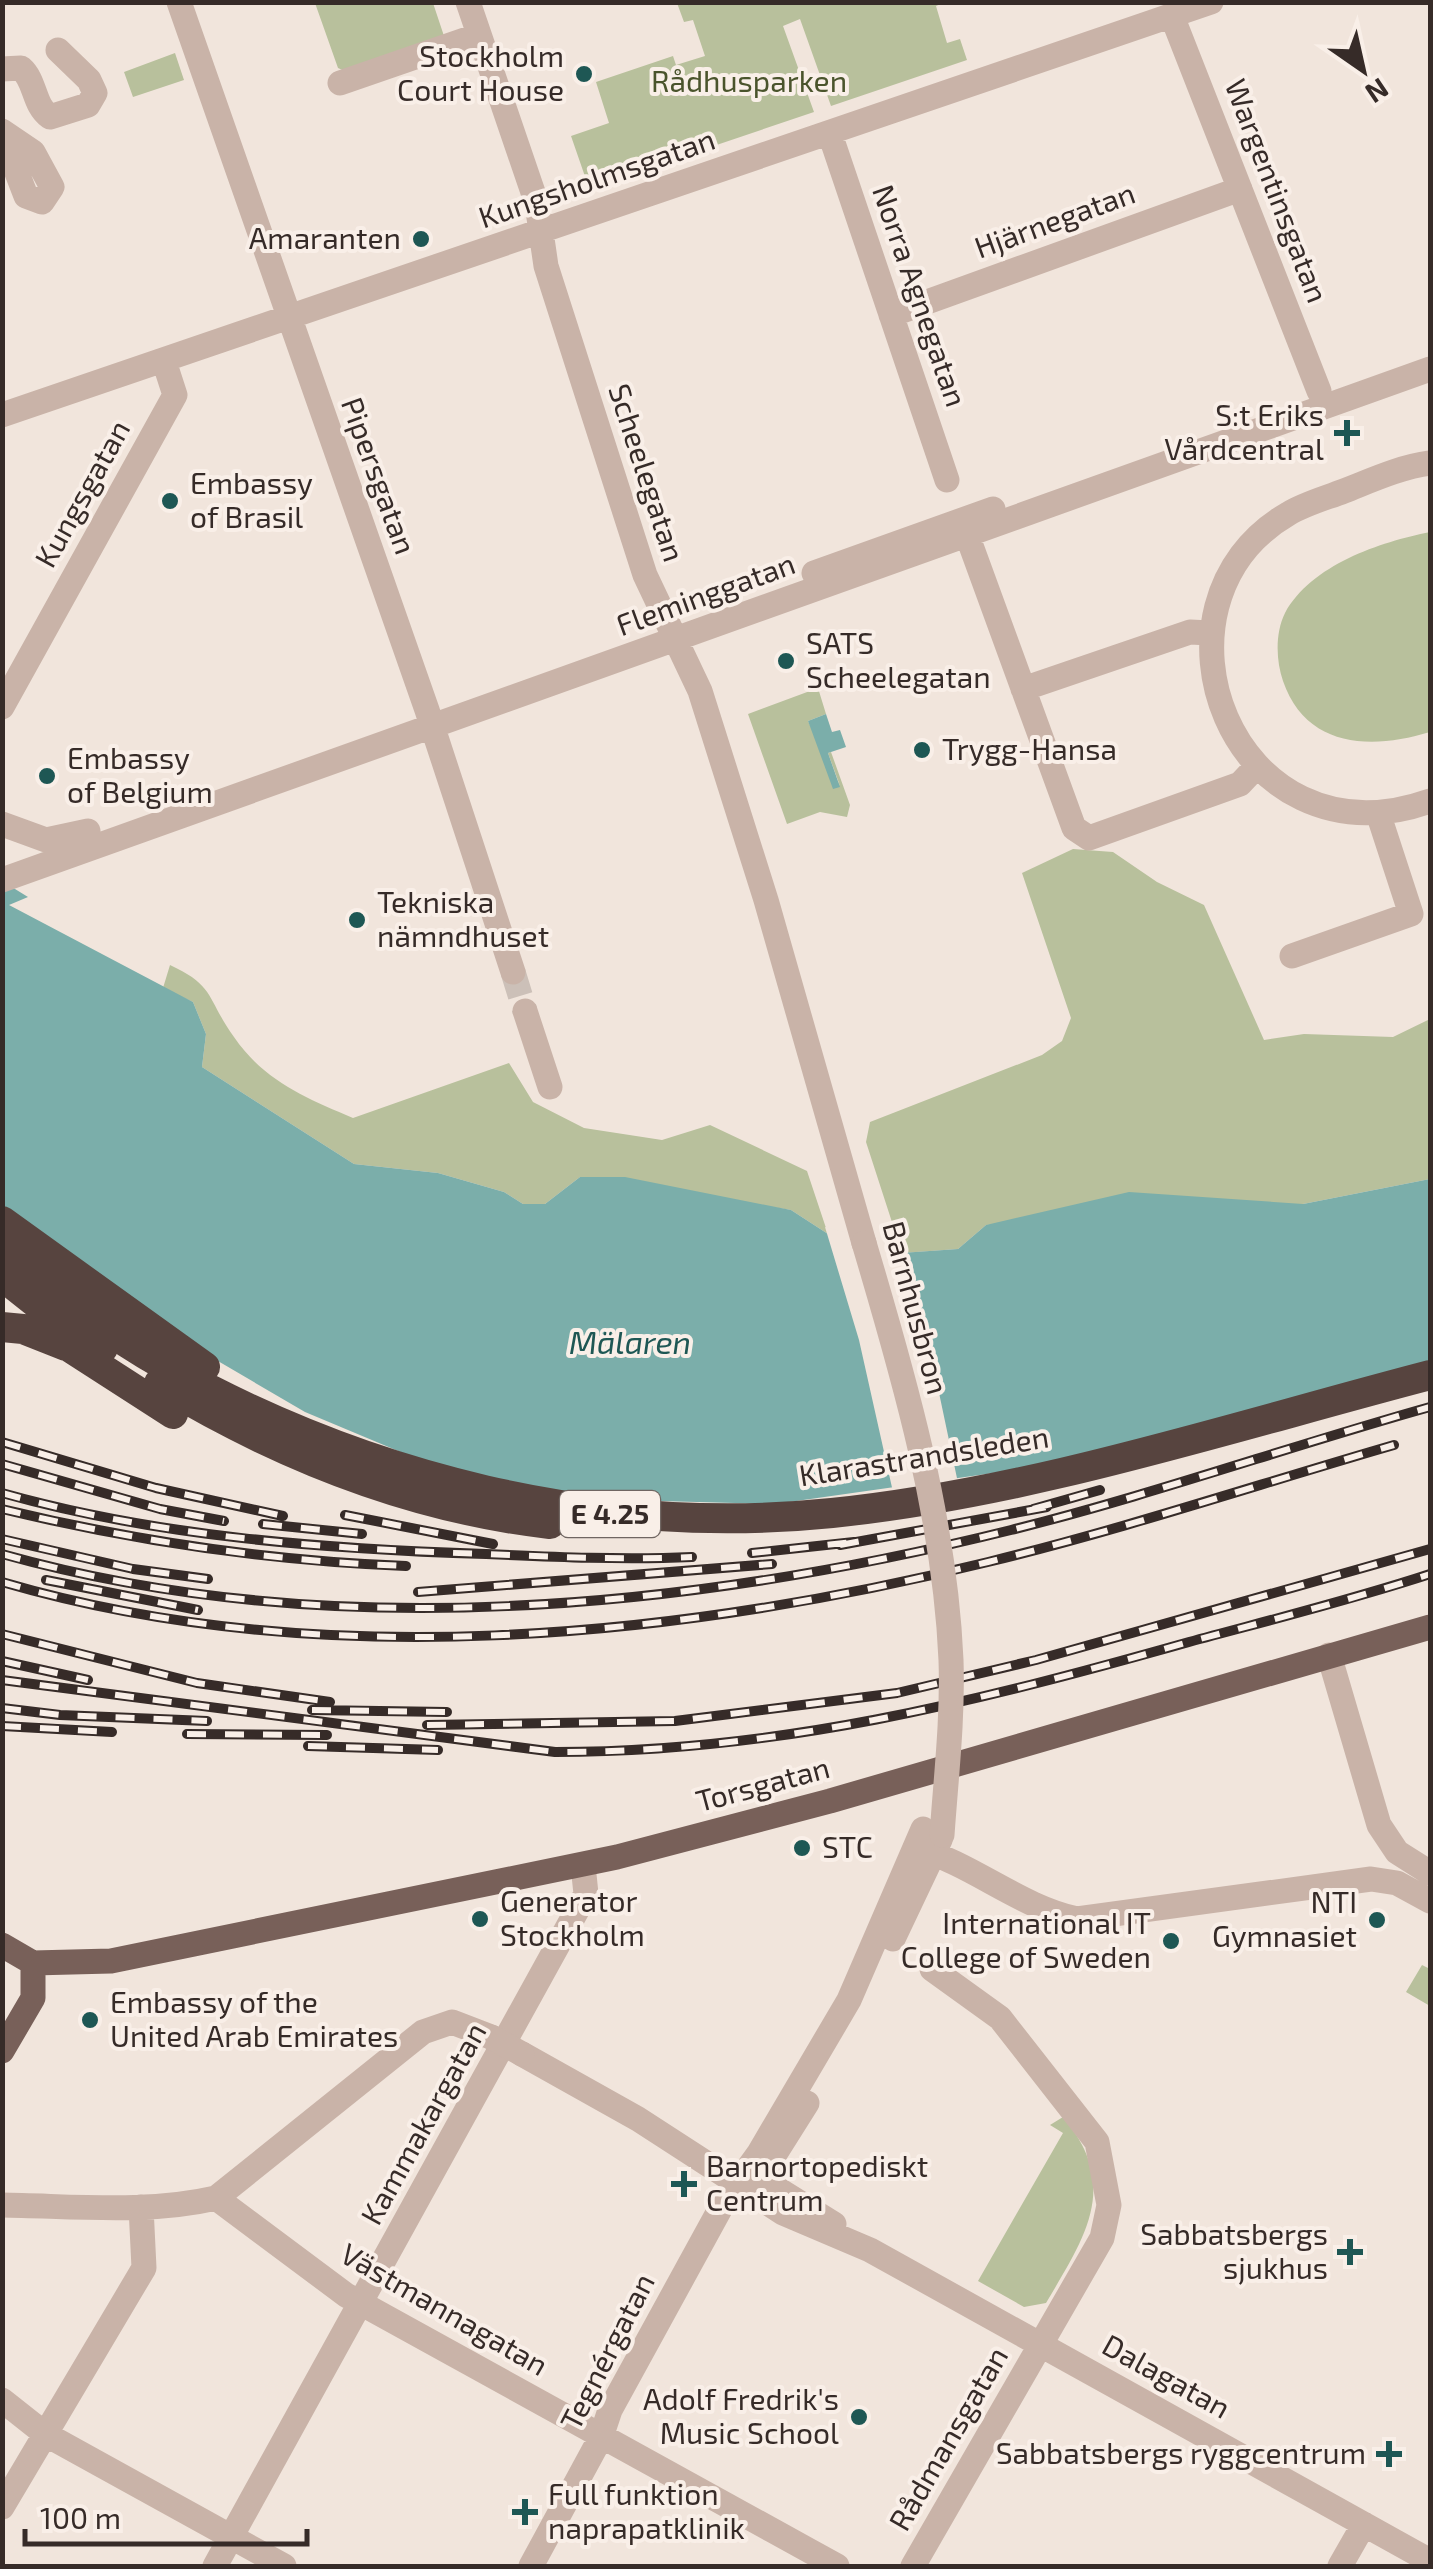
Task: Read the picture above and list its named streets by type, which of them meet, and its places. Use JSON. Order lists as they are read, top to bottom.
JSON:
{
  "streets": {
    "highway": ["Klarastrandsleden", "E 4.25"],
    "main road": ["Torsgatan"],
    "street": [
      "Kungsholmsgatan",
      "Wargentinsgatan",
      "Hjärnegatan",
      "Norra Agnegatan",
      "Scheelegatan",
      "Pipersgatan",
      "Kungsgatan",
      "Fleminggatan",
      "Barnhusbron",
      "Kammakargatan",
      "Västmannagatan",
      "Tegnérgatan",
      "Dalagatan",
      "Rådmansgatan"
    ]
  },
  "crossings": [
    ["Kungsholmsgatan", "Wargentinsgatan"],
    ["Kungsholmsgatan", "Norra Agnegatan"],
    ["Kungsholmsgatan", "Scheelegatan"],
    ["Kungsholmsgatan", "Pipersgatan"],
    ["Kungsholmsgatan", "Kungsgatan"],
    ["Wargentinsgatan", "Hjärnegatan"],
    ["Wargentinsgatan", "Fleminggatan"],
    ["Hjärnegatan", "Norra Agnegatan"],
    ["Scheelegatan", "Fleminggatan"],
    ["Scheelegatan", "Barnhusbron"],
    ["Pipersgatan", "Fleminggatan"],
    ["Barnhusbron", "Tegnérgatan"],
    ["Torsgatan", "Kammakargatan"],
    ["Kammakargatan", "Västmannagatan"],
    ["Västmannagatan", "Tegnérgatan"],
    ["Västmannagatan", "Dalagatan"],
    ["Tegnérgatan", "Dalagatan"],
    ["Dalagatan", "Rådmansgatan"]
  ],
  "water": ["Mälaren"],
  "parks": ["Rådhusparken"],
  "places": {
    "other": [
      "Stockholm Court House",
      "Amaranten",
      "Embassy of Brasil",
      "SATS Scheelegatan",
      "Trygg-Hansa",
      "Embassy of Belgium",
      "Tekniska nämndhuset",
      "STC",
      "Generator Stockholm",
      "NTI Gymnasiet",
      "International IT College of Sweden",
      "Embassy of the United Arab Emirates",
      "Adolf Fredrik's Music School"
    ],
    "health": [
      "S:t Eriks Vårdcentral",
      "Barnortopediskt Centrum",
      "Sabbatsbergs sjukhus",
      "Sabbatsbergs ryggcentrum",
      "Full funktion naprapatklinik"
    ]
  },
  "scale_bar": "100 m",
  "north": "bottom right"
}
